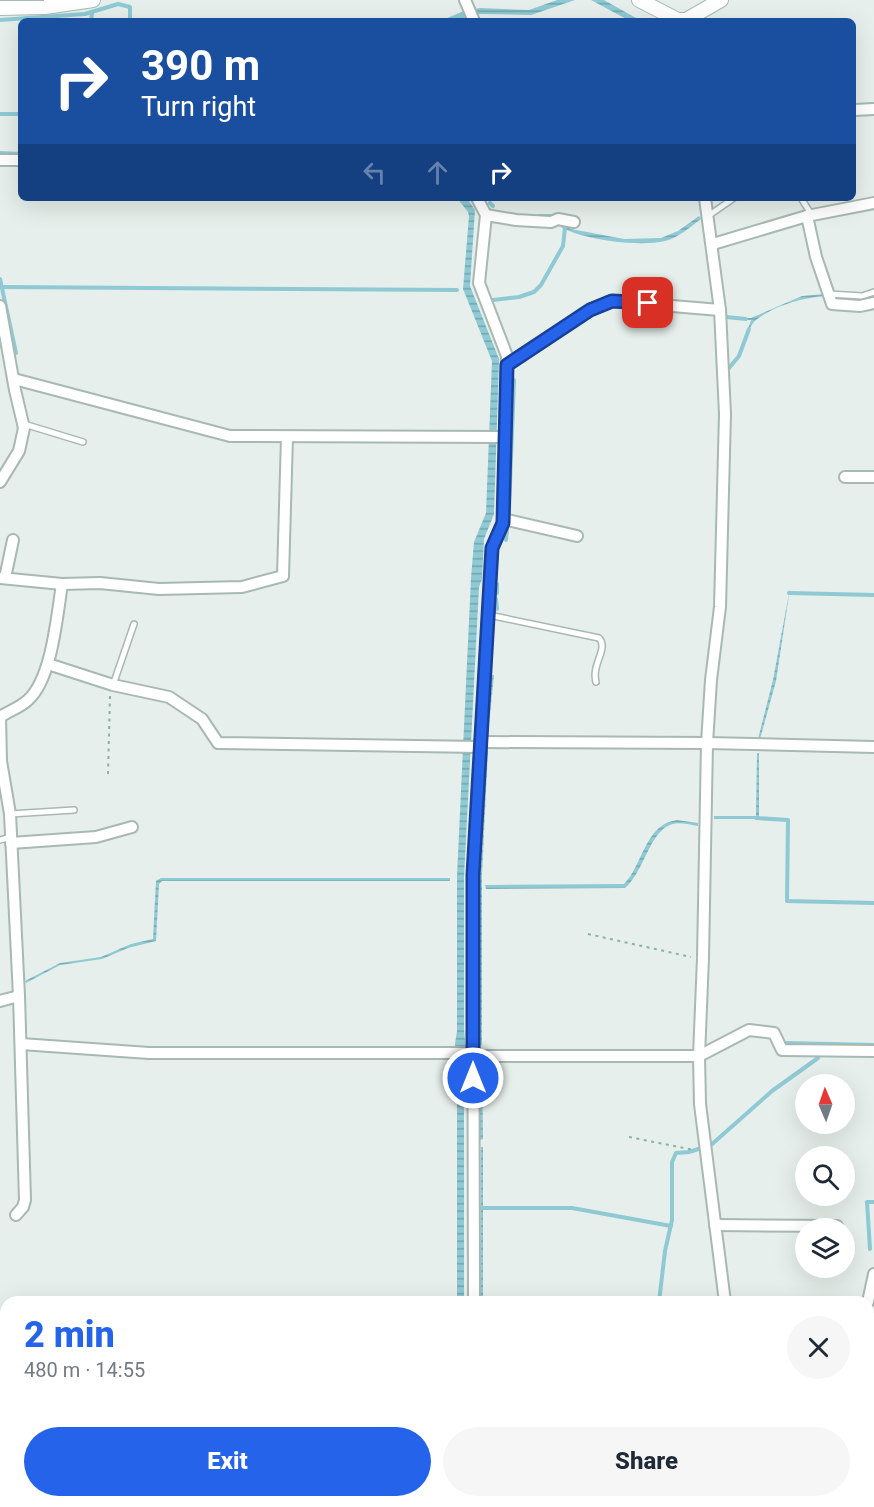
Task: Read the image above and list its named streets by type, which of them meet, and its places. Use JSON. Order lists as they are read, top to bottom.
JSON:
{
  "north": "top",
  "page": {
    "turn": ["390 m", "Turn right"],
    "heading": ["2 min", "480 m · 14:55"],
    "buttons": ["Exit", "Share"]
  }
}
